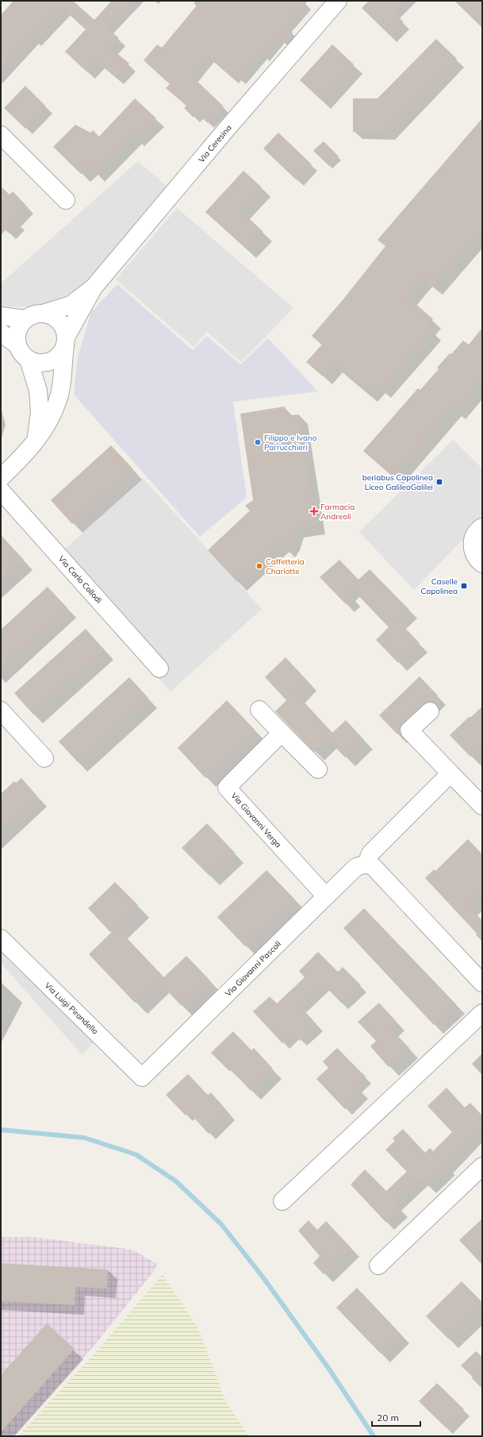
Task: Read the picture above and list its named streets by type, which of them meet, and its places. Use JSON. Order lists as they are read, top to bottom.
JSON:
{
  "streets": {
    "street": [
      "Via Ceresina",
      "Via Carlo Collodi",
      "Via Giovanni Verga",
      "Via Giovanni Pascoli",
      "Via Luigi Pirandello"
    ]
  },
  "crossings": [
    ["Via Giovanni Verga", "Via Giovanni Pascoli"],
    ["Via Giovanni Pascoli", "Via Luigi Pirandello"]
  ],
  "places": {
    "other": ["Filippo e Ivano Parrucchieri", "Caffetteria Charlotte"],
    "transit": ["beriabus Capolinea Liceo GalileoGalilei", "Caselle Capolinea"],
    "health": ["Farmacia Andreoli"]
  },
  "scale_bar": "20 m"
}
